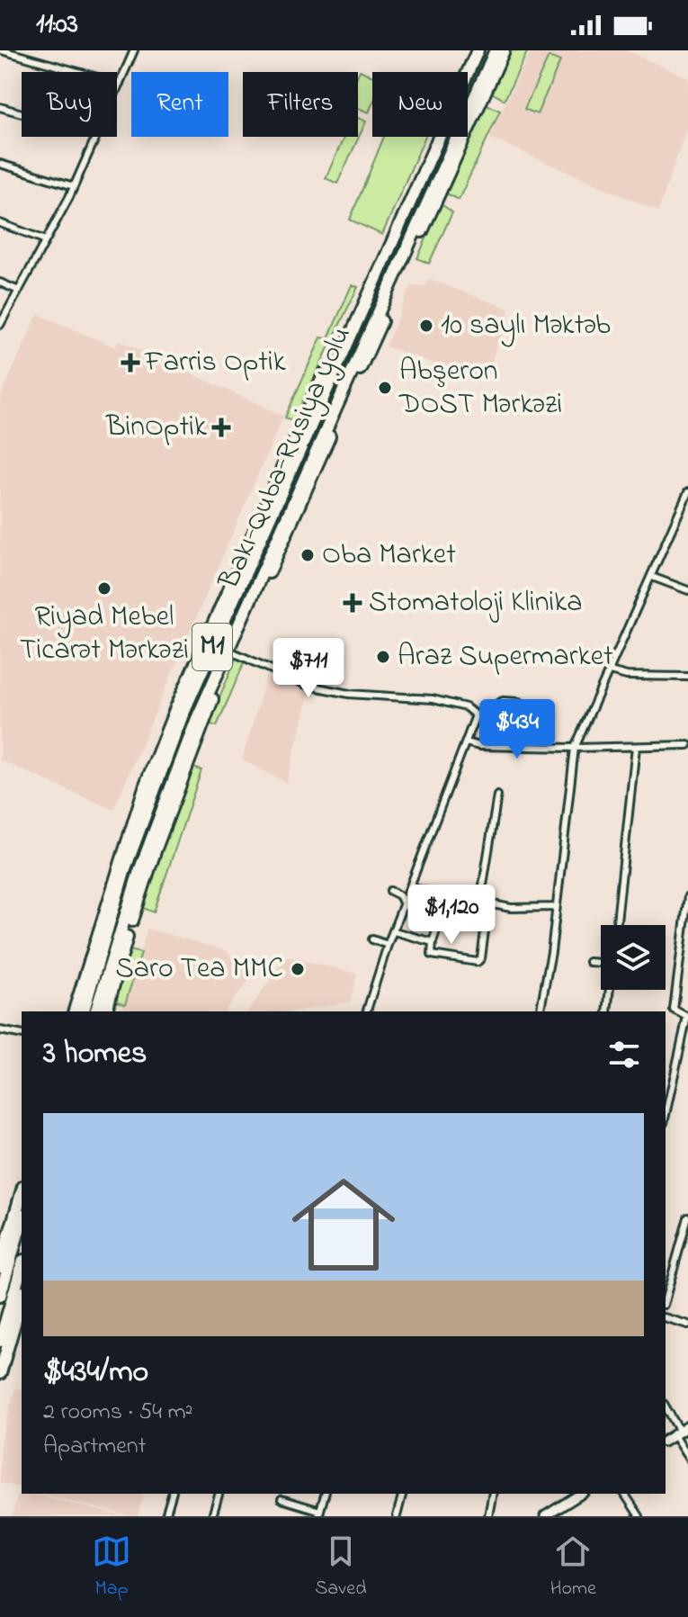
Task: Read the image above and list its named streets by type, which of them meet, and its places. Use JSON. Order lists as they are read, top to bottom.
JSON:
{
  "streets": {
    "highway": ["Bakı-Quba-Rusiya yolu", "M1"]
  },
  "places": {
    "other": [
      "10 saylı Məktəb",
      "Abşeron DOST Mərkəzi",
      "Oba Market",
      "Riyad Mebel Ticarət Mərkəzi",
      "Araz Supermarket",
      "Saro Tea MMC"
    ],
    "health": ["Farris Optik", "BinOptik", "Stomatoloji Klinika"]
  },
  "page": {
    "status": "11:03",
    "chip": [
      "Buy",
      "Rent",
      "Filters",
      "New"
    ],
    "price": ["$711", "$434", "$1,120"],
    "heading": "3 homes",
    "list": [
      {
        "name": "$434/mo",
        "note": "2 rooms · 54 m² · Apartment"
      }
    ],
    "tabs": ["Map", "Saved", "Home"]
  }
}
